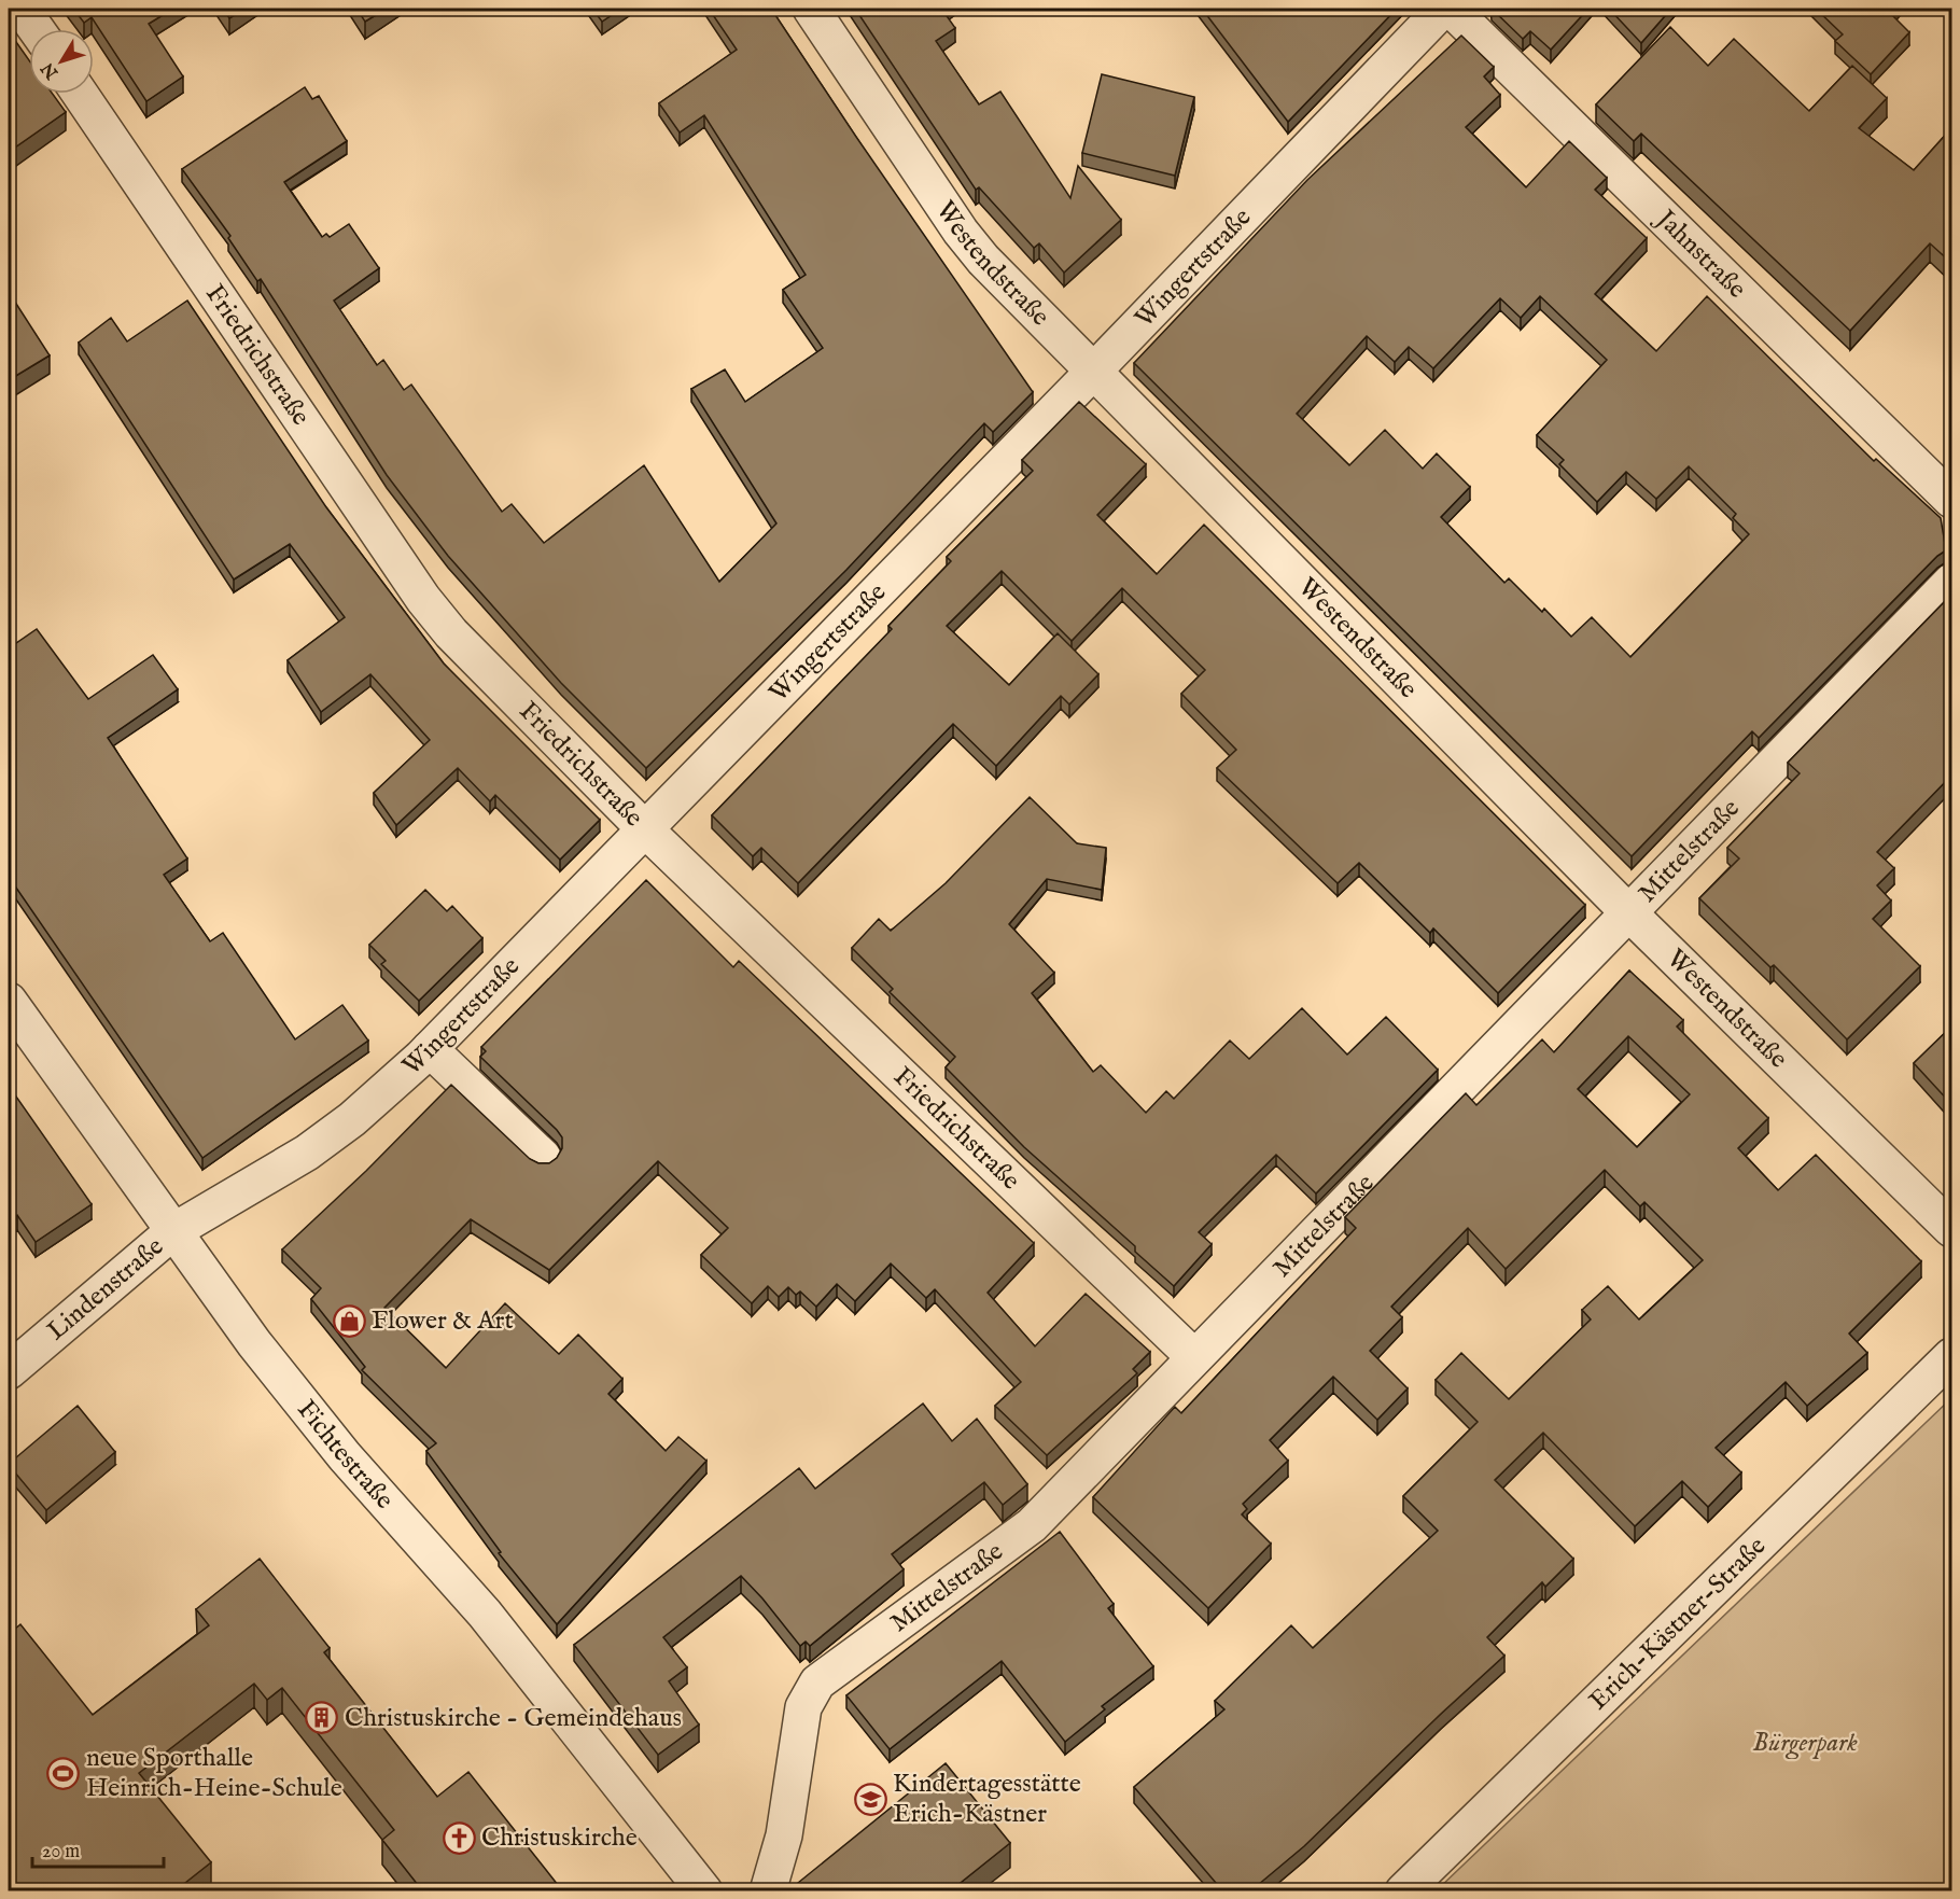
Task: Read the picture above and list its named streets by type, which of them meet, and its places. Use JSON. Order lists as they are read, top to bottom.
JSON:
{
  "streets": {
    "street": [
      "Jahnstraße",
      "Westendstraße",
      "Wingertstraße",
      "Friedrichstraße",
      "Mittelstraße",
      "Lindenstraße",
      "Fichtestraße",
      "Erich-Kästner-Straße"
    ]
  },
  "crossings": [
    ["Westendstraße", "Wingertstraße"],
    ["Westendstraße", "Mittelstraße"],
    ["Wingertstraße", "Friedrichstraße"],
    ["Wingertstraße", "Lindenstraße"],
    ["Wingertstraße", "Fichtestraße"],
    ["Friedrichstraße", "Mittelstraße"],
    ["Lindenstraße", "Fichtestraße"]
  ],
  "parks": ["Bürgerpark"],
  "places": {
    "shop": ["Flower & Art"],
    "building": ["Christuskirche - Gemeindehaus"],
    "sports": ["neue Sporthalle Heinrich-Heine-Schule"],
    "school or university": ["Kindertagesstätte Erich-Kästner"],
    "church": ["Christuskirche"]
  },
  "scale_bar": "20 m",
  "north": "bottom left"
}
